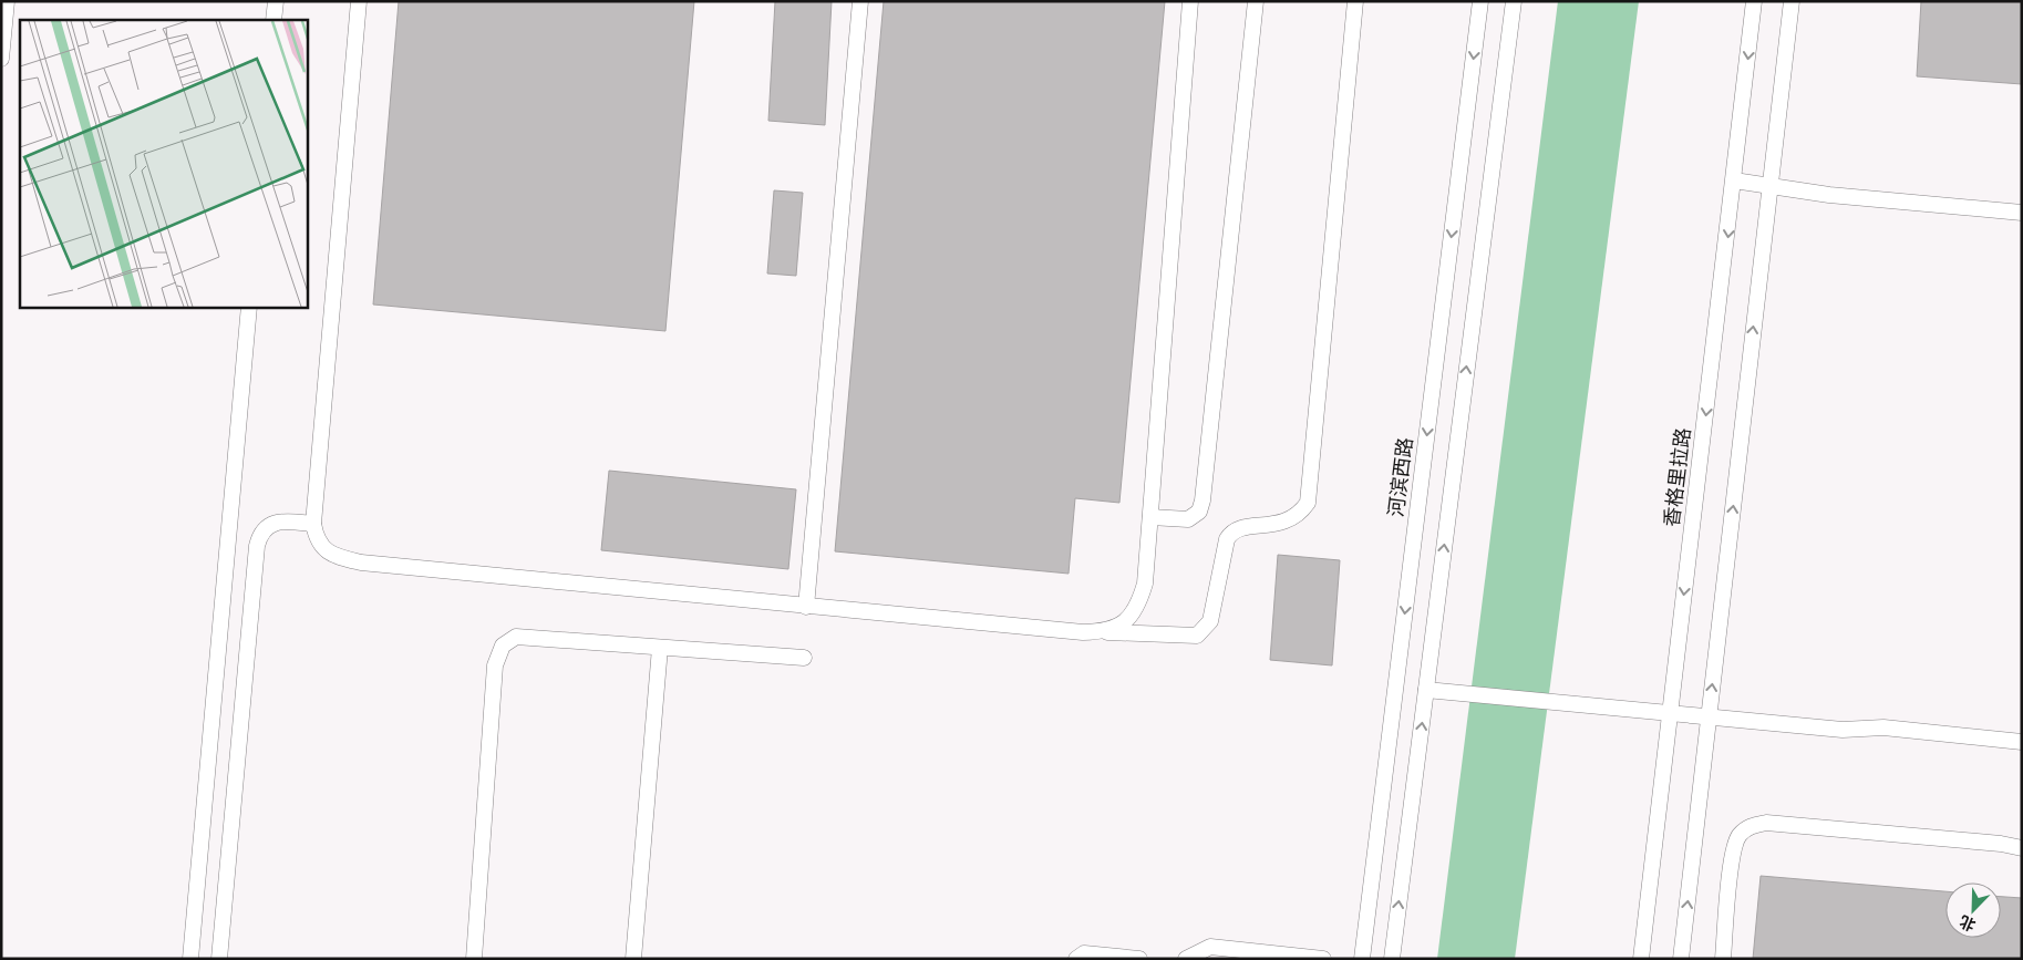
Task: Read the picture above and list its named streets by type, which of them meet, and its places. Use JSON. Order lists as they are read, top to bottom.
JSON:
{
  "streets": {
    "street": ["河滨西路", "香格里拉路"]
  },
  "north": "bottom left"
}
